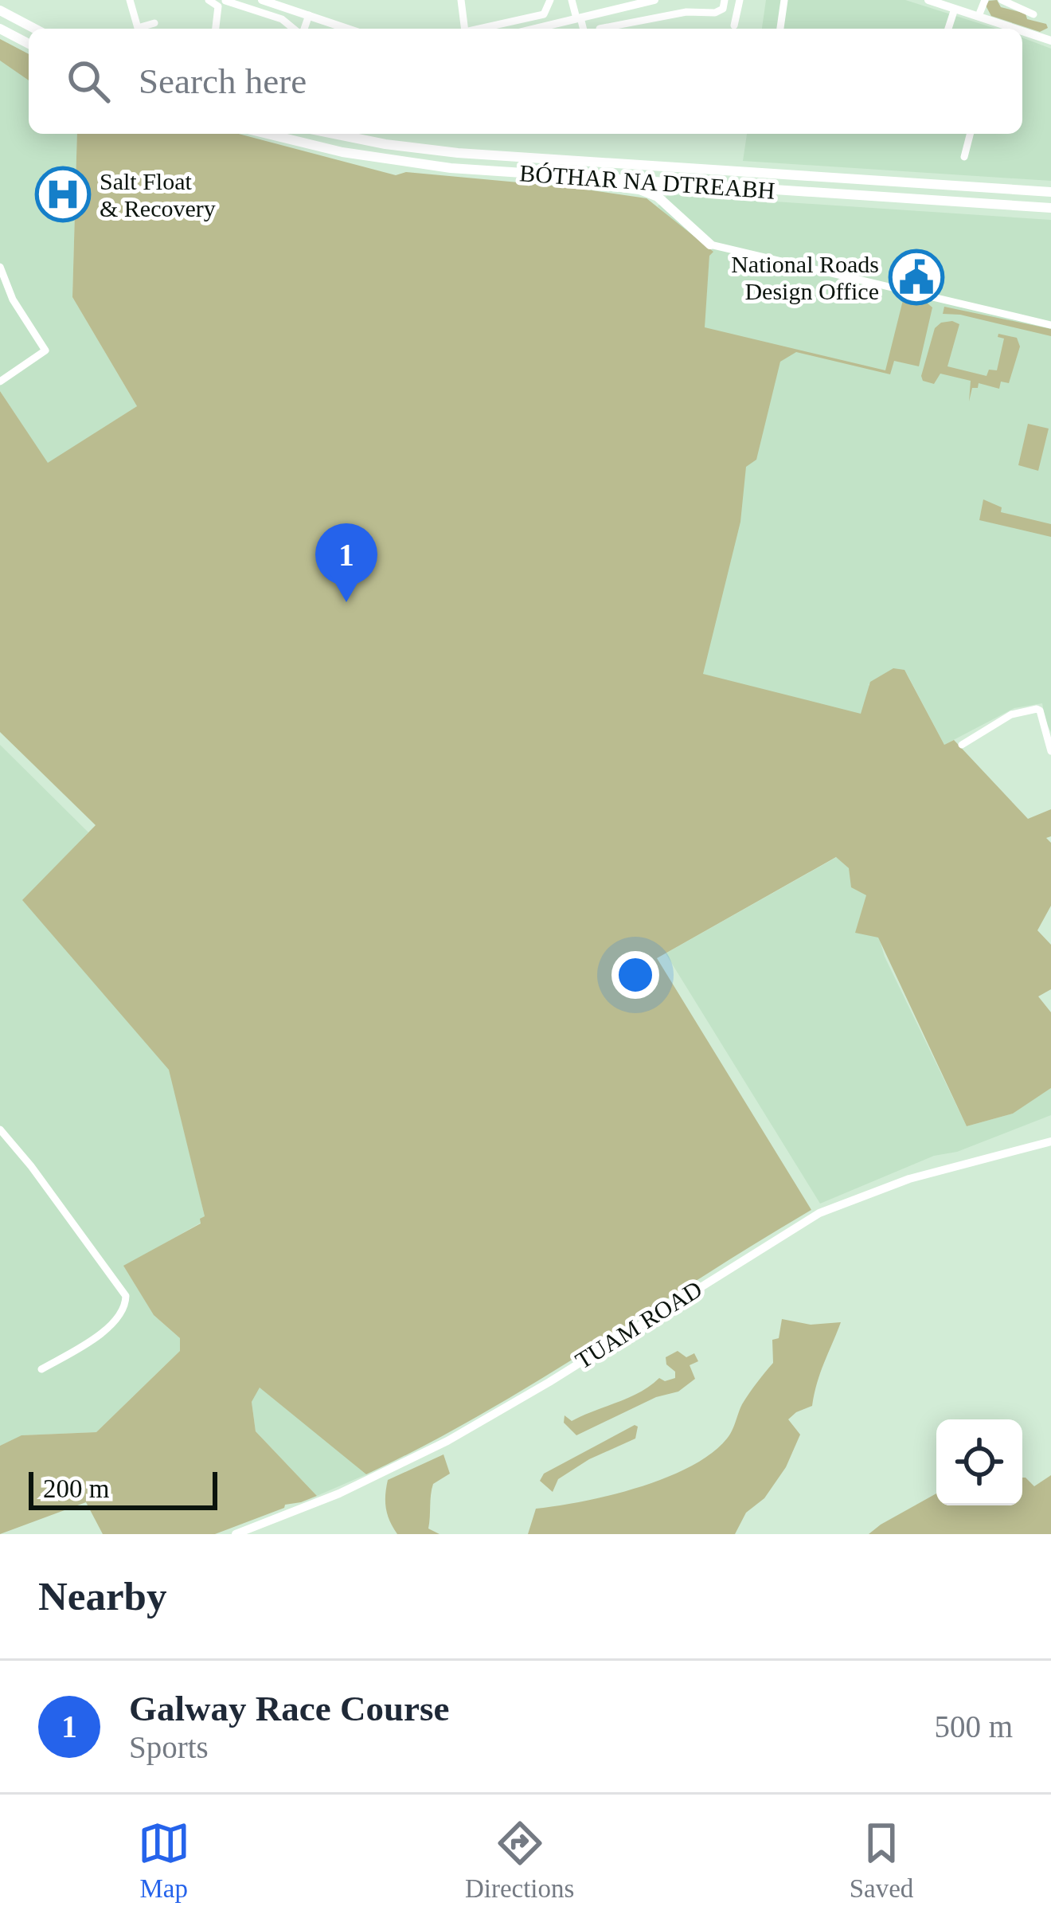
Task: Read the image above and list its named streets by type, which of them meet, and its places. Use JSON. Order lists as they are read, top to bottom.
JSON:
{
  "streets": {
    "highway": ["BÓTHAR NA DTREABH"],
    "main road": ["TUAM ROAD"]
  },
  "places": {
    "hospital": ["Salt Float & Recovery"],
    "public building": ["National Roads Design Office"]
  },
  "scale_bar": "200 m",
  "page": {
    "search": "Search here",
    "pins": "1",
    "scale": "200 m",
    "heading": "Nearby",
    "list": [
      {
        "mark": "1",
        "name": "Galway Race Course",
        "note": "Sports",
        "value": "500 m"
      }
    ],
    "nav": ["Map", "Directions", "Saved"]
  }
}
